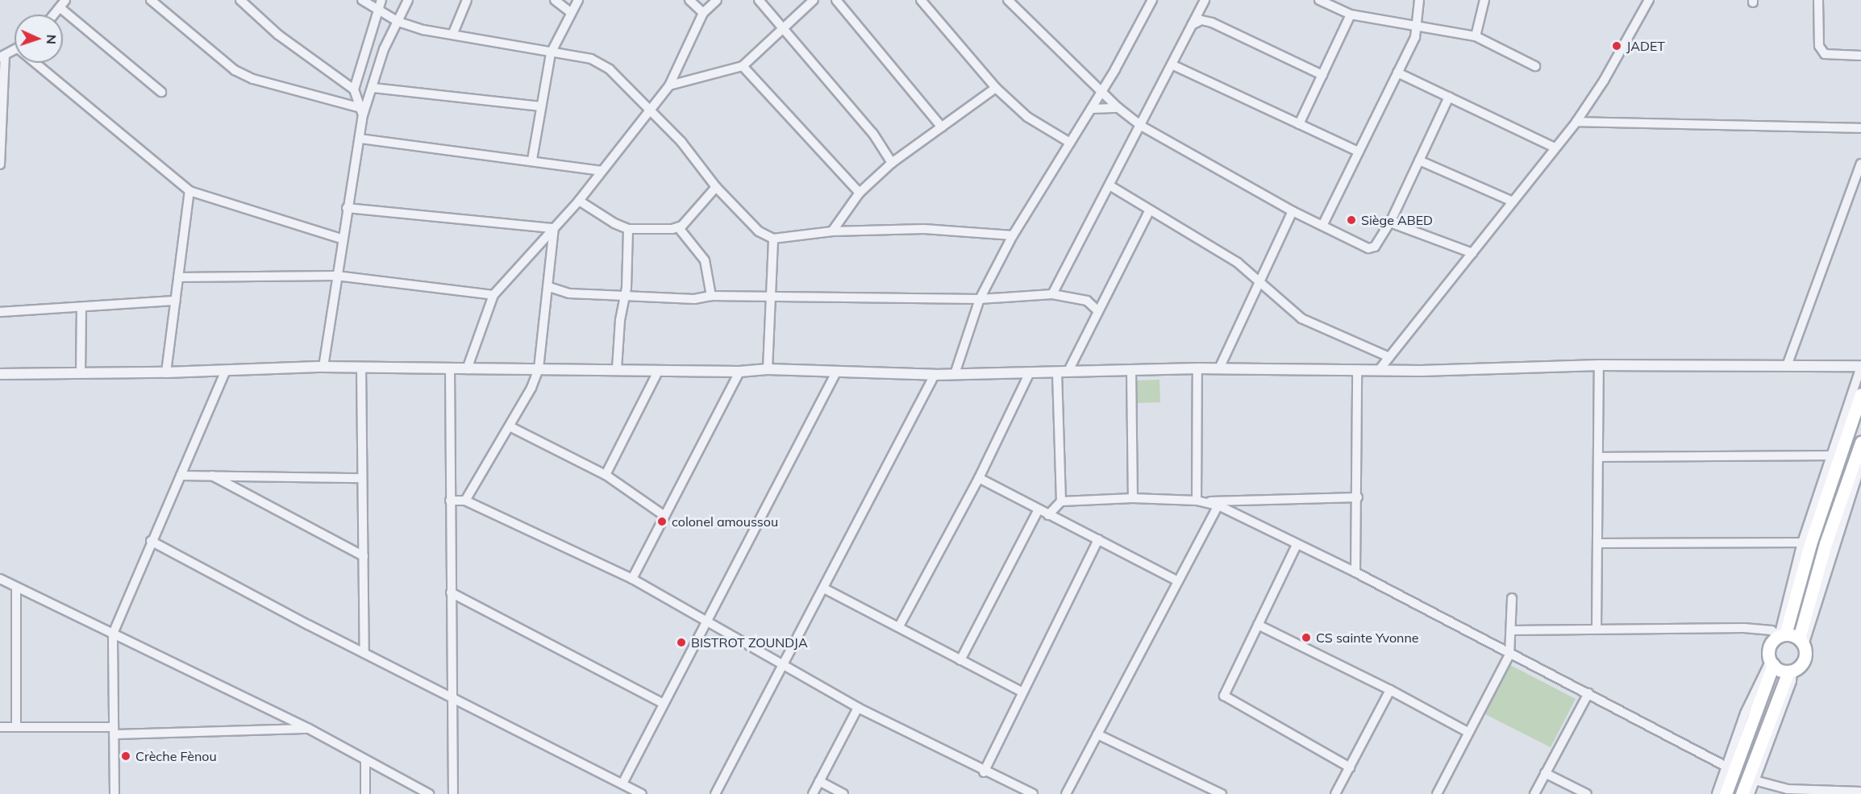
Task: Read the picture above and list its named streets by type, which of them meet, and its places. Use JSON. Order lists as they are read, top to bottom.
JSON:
{
  "places": [
    "JADET",
    "Siège ABED",
    "colonel amoussou",
    "CS sainte Yvonne",
    "BISTROT ZOUNDJA",
    "Crèche Fènou"
  ],
  "north": "right"
}
